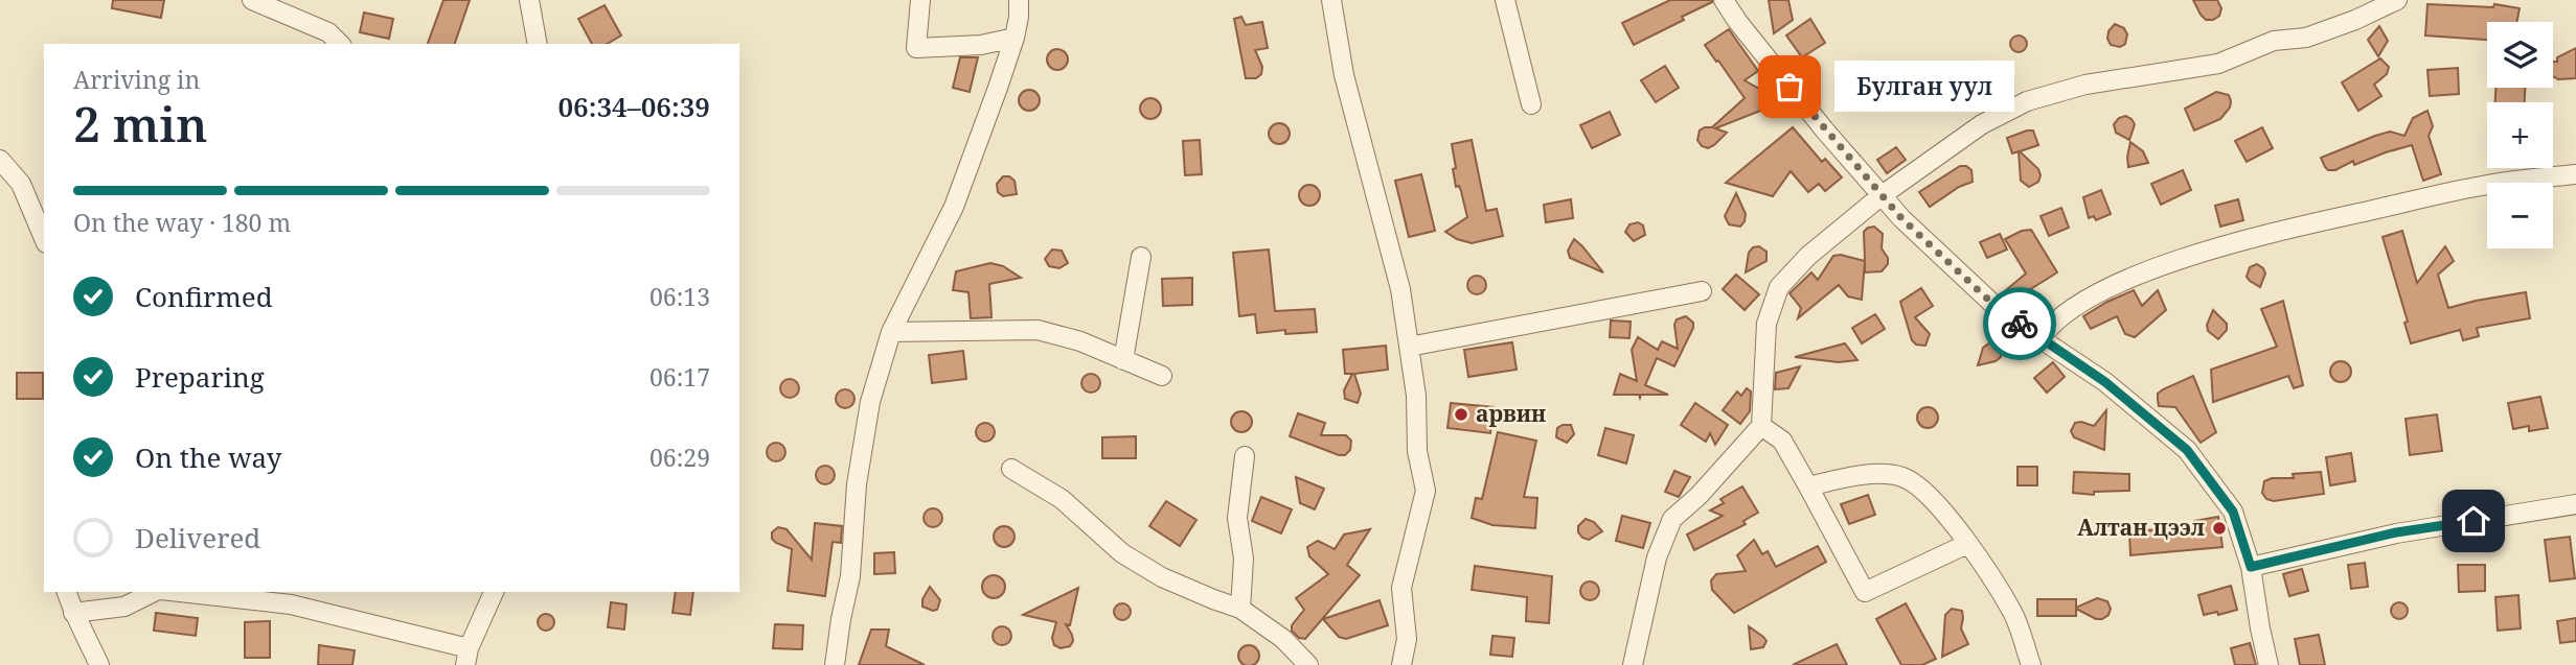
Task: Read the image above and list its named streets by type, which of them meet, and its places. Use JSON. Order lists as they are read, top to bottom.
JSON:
{
  "places": ["Булган уул", "арвин", "Алтан цээл"],
  "page": {
    "map_buttons": ["+", "−"],
    "heading": ["2 min", "Arriving in", "06:34–06:39"],
    "bubble": "Булган уул",
    "bar": "On the way · 180 m",
    "list": [
      ["Confirmed", "06:13"],
      ["Preparing", "06:17"],
      ["On the way", "06:29"],
      "Delivered"
    ]
  }
}
